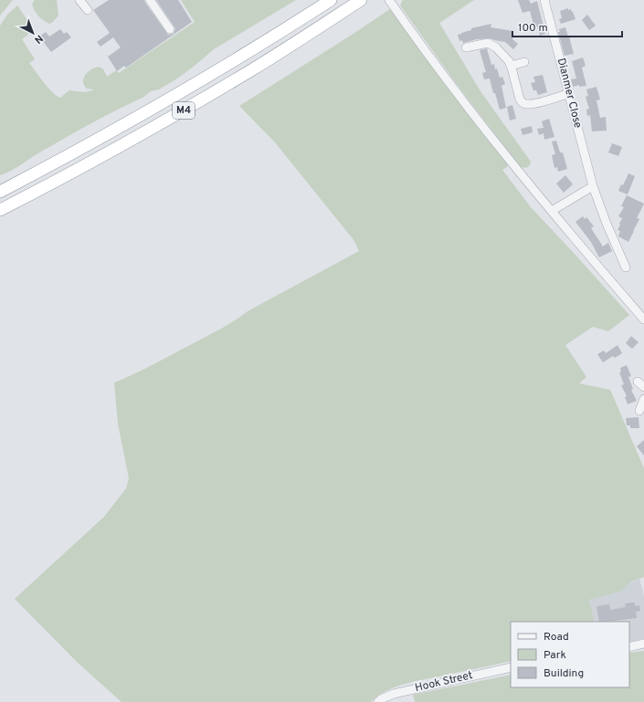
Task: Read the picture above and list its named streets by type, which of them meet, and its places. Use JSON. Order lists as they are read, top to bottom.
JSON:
{
  "streets": {
    "highway": ["M4"],
    "street": ["Dianmer Close", "Hook Street"]
  },
  "legend": ["Road", "Park", "Building"],
  "scale_bar": "100 m",
  "north": "bottom right"
}
